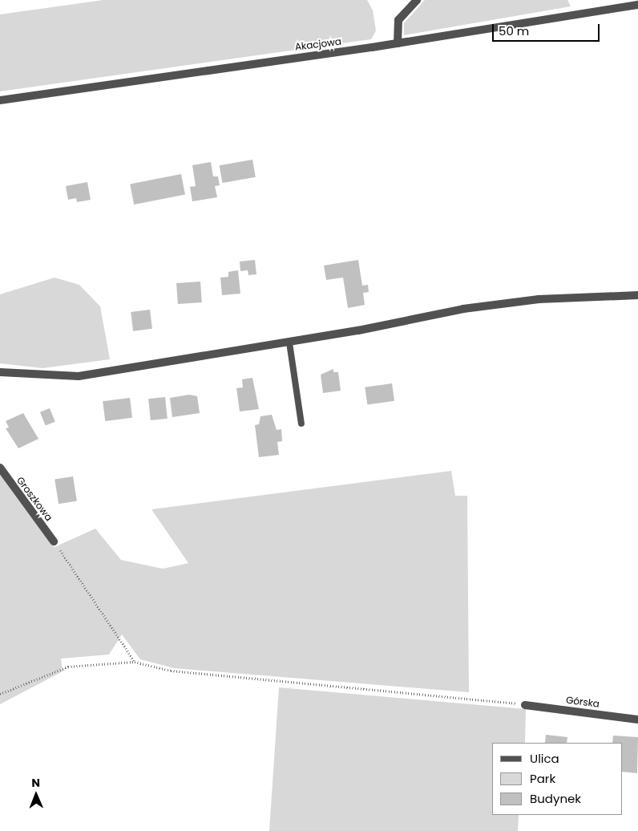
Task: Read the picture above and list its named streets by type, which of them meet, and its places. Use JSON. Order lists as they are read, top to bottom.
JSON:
{
  "streets": {
    "street": ["Akacjowa", "Groszkowa", "Górska"]
  },
  "legend": ["Ulica", "Park", "Budynek"],
  "scale_bar": "50 m",
  "north": "top"
}
